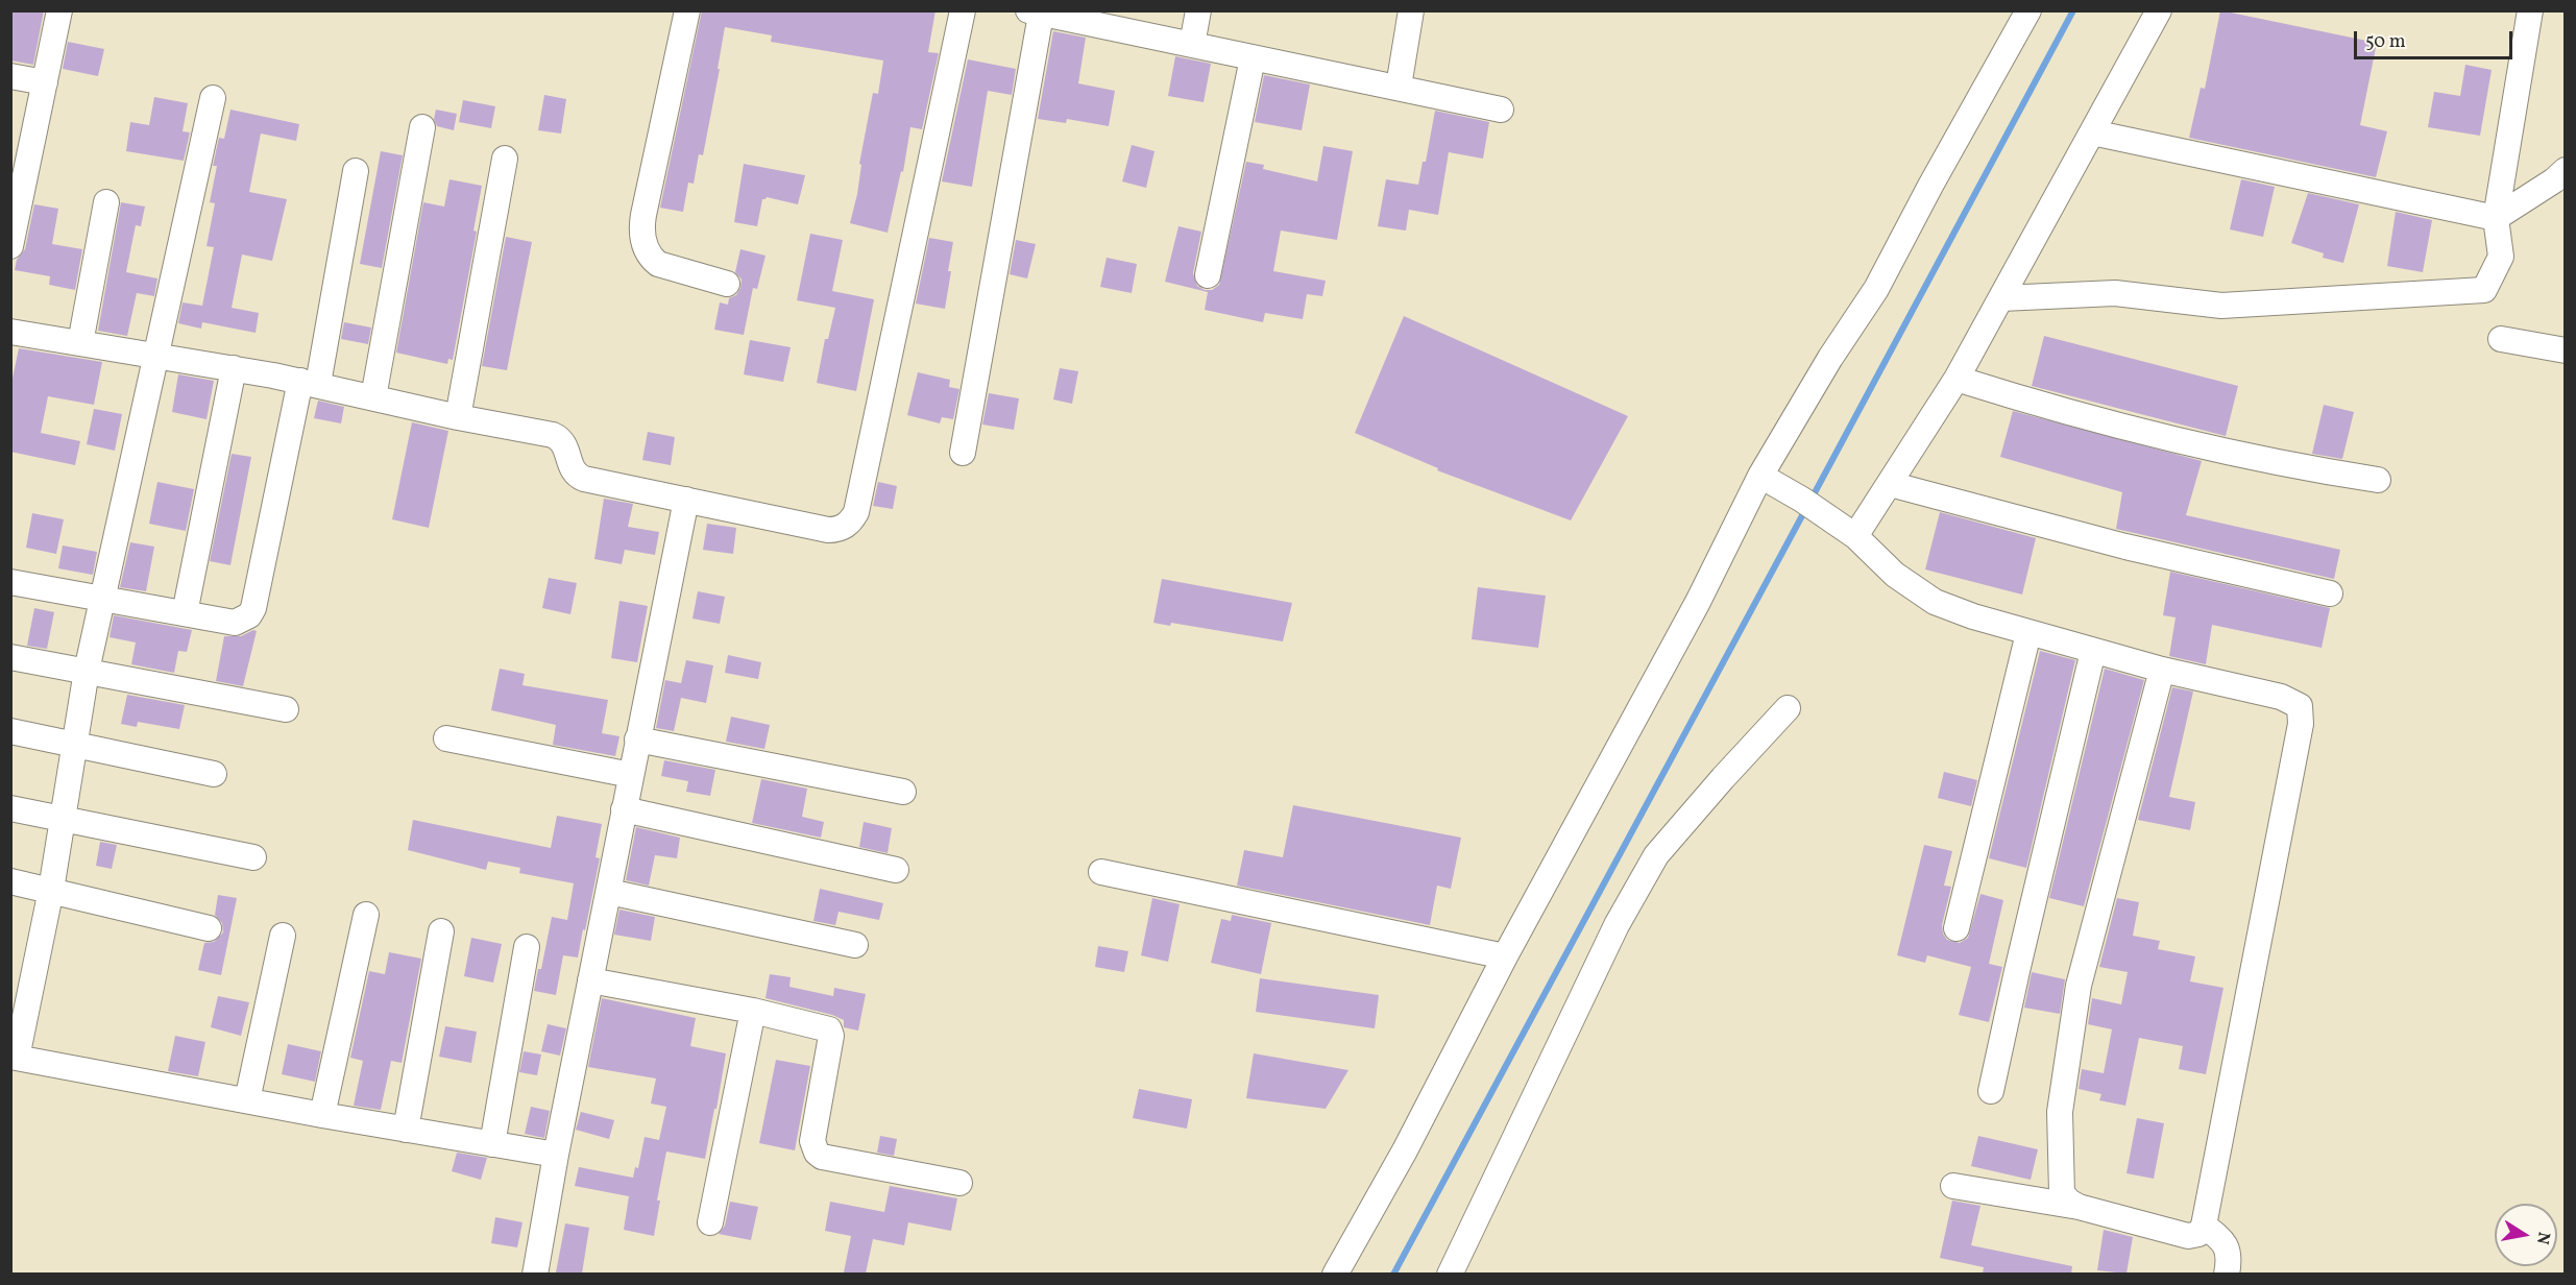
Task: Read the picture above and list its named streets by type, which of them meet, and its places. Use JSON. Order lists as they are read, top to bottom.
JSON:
{
  "scale_bar": "50 m",
  "north": "right"
}
